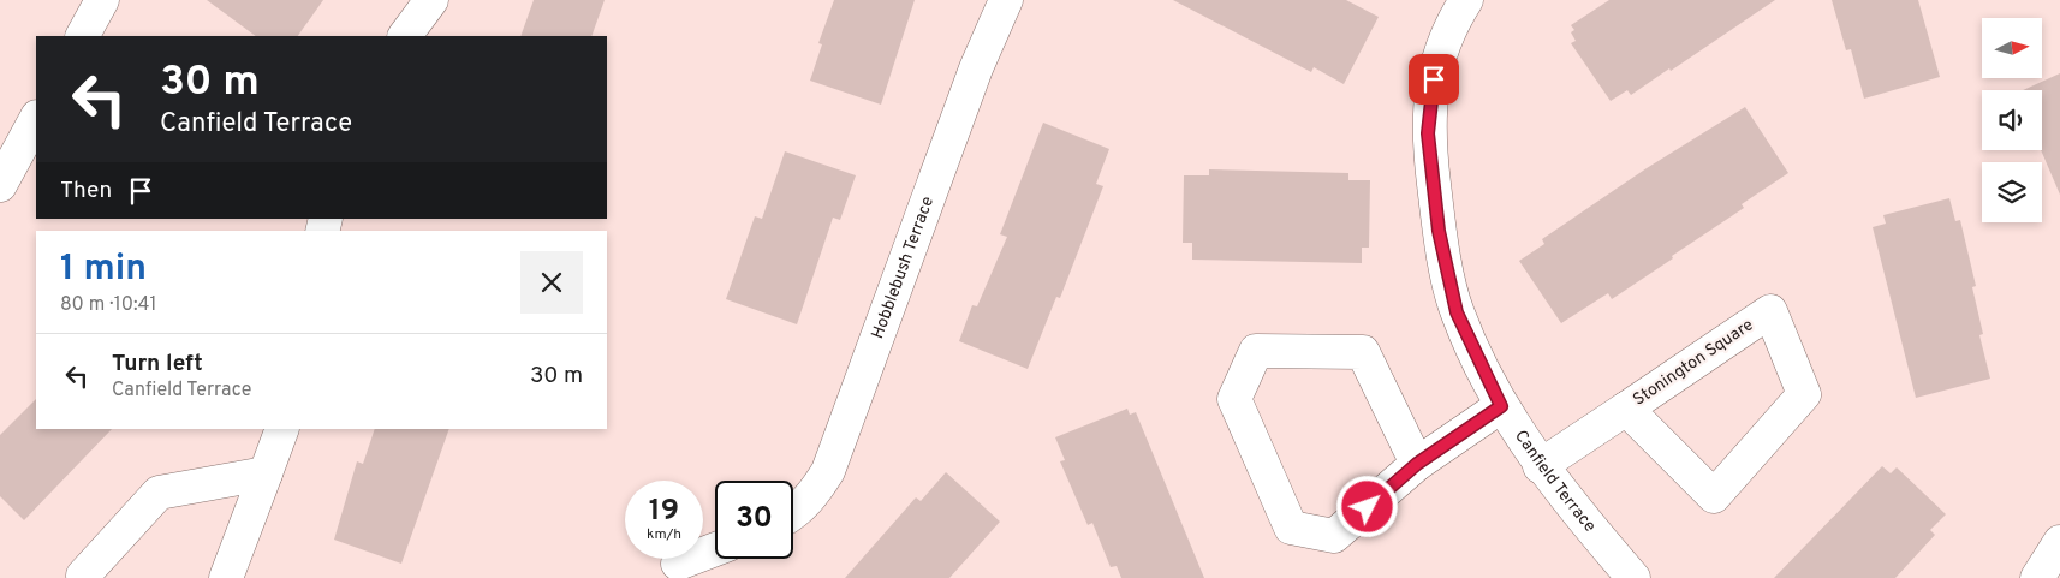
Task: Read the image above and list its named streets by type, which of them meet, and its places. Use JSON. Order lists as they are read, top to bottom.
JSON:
{
  "streets": {
    "street": ["Hobblebush Terrace", "Stonington Square", "Canfield Terrace"]
  },
  "crossings": [
    ["Stonington Square", "Canfield Terrace"]
  ],
  "north": "right",
  "page": {
    "turn": ["30 m", "Canfield Terrace"],
    "then": "Then",
    "heading": ["1 min", "80 m · 10:41"],
    "list": [
      {
        "name": "Turn left",
        "note": "Canfield Terrace",
        "value": "30 m"
      }
    ],
    "speed": "19 km/h",
    "limit": "30"
  }
}
